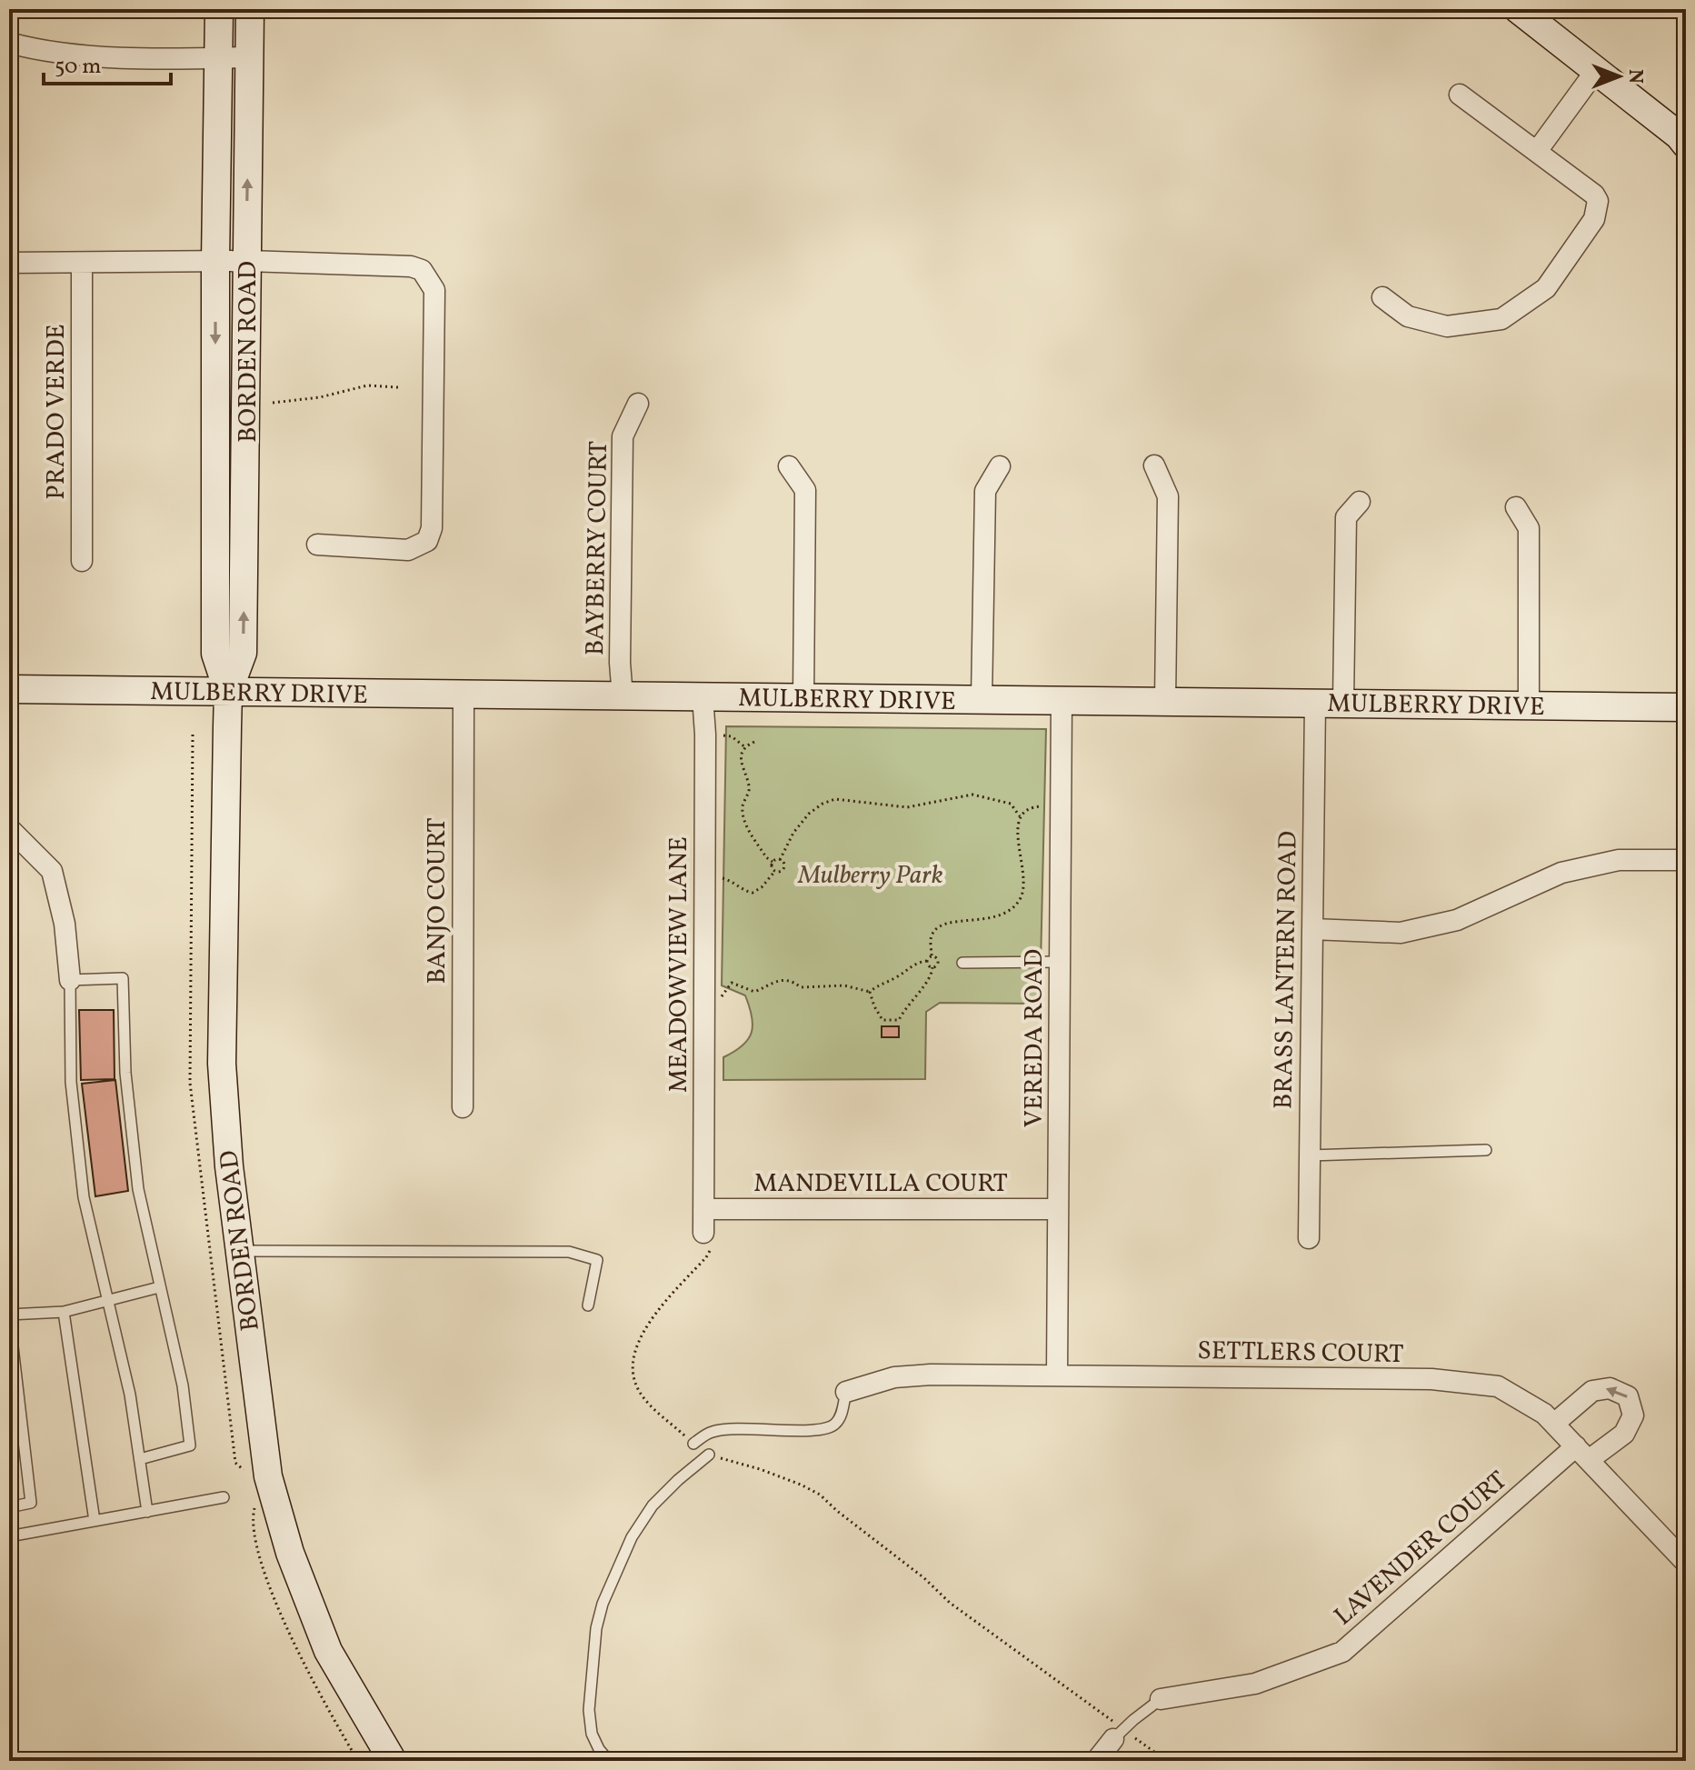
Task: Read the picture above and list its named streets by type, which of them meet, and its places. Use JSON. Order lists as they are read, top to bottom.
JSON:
{
  "streets": {
    "main road": ["BORDEN ROAD", "MULBERRY DRIVE"],
    "street": [
      "PRADO VERDE",
      "BAYBERRY COURT",
      "BANJO COURT",
      "MEADOWVIEW LANE",
      "BRASS LANTERN ROAD",
      "VEREDA ROAD",
      "MANDEVILLA COURT",
      "SETTLERS COURT",
      "LAVENDER COURT"
    ]
  },
  "crossings": [
    ["BORDEN ROAD", "MULBERRY DRIVE"],
    ["BAYBERRY COURT", "MULBERRY DRIVE"],
    ["MULBERRY DRIVE", "BANJO COURT"],
    ["MULBERRY DRIVE", "MEADOWVIEW LANE"],
    ["MULBERRY DRIVE", "BRASS LANTERN ROAD"],
    ["MULBERRY DRIVE", "VEREDA ROAD"],
    ["MEADOWVIEW LANE", "MANDEVILLA COURT"],
    ["VEREDA ROAD", "MANDEVILLA COURT"],
    ["VEREDA ROAD", "SETTLERS COURT"],
    ["SETTLERS COURT", "LAVENDER COURT"]
  ],
  "parks": ["Mulberry Park"],
  "scale_bar": "50 m",
  "north": "right"
}
